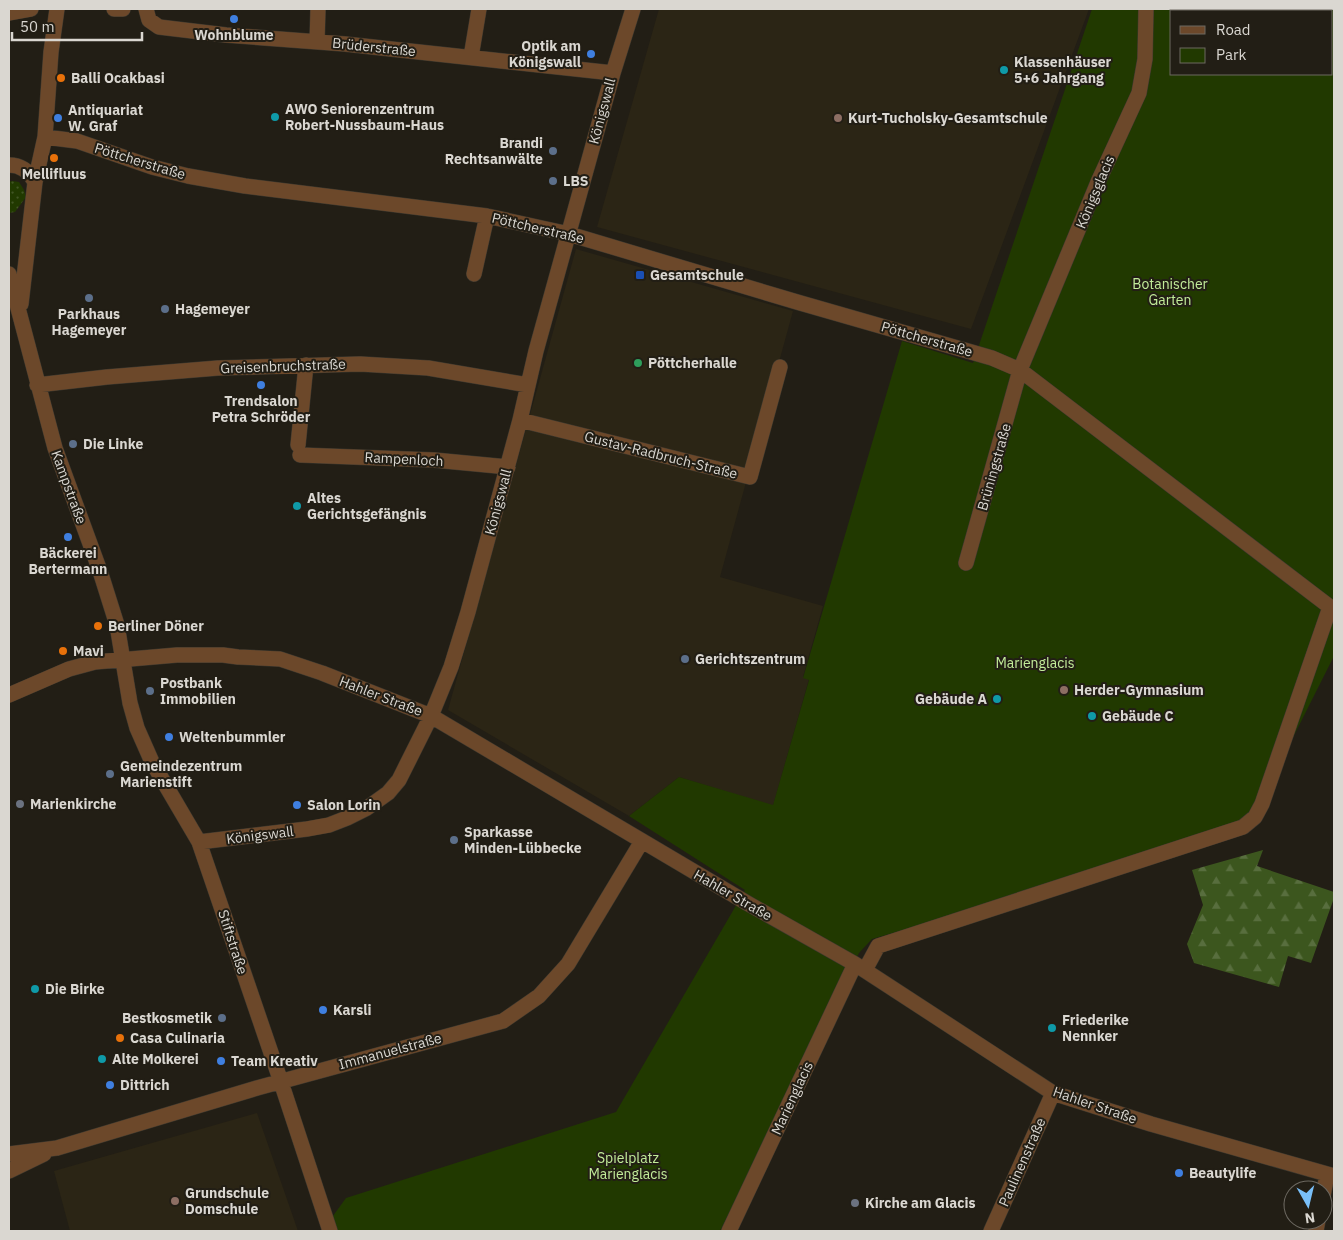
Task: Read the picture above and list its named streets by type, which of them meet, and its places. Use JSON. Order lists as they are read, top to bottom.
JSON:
{
  "streets": {
    "street": [
      "Brüderstraße",
      "Königswall",
      "Pöttcherstraße",
      "Königsglacis",
      "Greisenbruchstraße",
      "Gustav-Radbruch-Straße",
      "Rampenloch",
      "Brüningstraße",
      "Kampstraße",
      "Hahler Straße",
      "Stiftstraße",
      "Immanuelstraße",
      "Marienglacis",
      "Paulinenstraße"
    ]
  },
  "crossings": [
    ["Brüderstraße", "Königswall"],
    ["Königswall", "Pöttcherstraße"],
    ["Königswall", "Greisenbruchstraße"],
    ["Königswall", "Gustav-Radbruch-Straße"],
    ["Königswall", "Rampenloch"],
    ["Königswall", "Hahler Straße"],
    ["Königswall", "Stiftstraße"],
    ["Pöttcherstraße", "Königsglacis"],
    ["Pöttcherstraße", "Brüningstraße"],
    ["Pöttcherstraße", "Kampstraße"],
    ["Pöttcherstraße", "Marienglacis"],
    ["Königsglacis", "Brüningstraße"],
    ["Königsglacis", "Marienglacis"],
    ["Greisenbruchstraße", "Rampenloch"],
    ["Greisenbruchstraße", "Kampstraße"],
    ["Brüningstraße", "Marienglacis"],
    ["Kampstraße", "Hahler Straße"],
    ["Kampstraße", "Stiftstraße"],
    ["Hahler Straße", "Stiftstraße"],
    ["Hahler Straße", "Immanuelstraße"],
    ["Hahler Straße", "Marienglacis"],
    ["Hahler Straße", "Paulinenstraße"],
    ["Stiftstraße", "Immanuelstraße"]
  ],
  "parks": ["Botanischer Garten", "Marienglacis", "Spielplatz Marienglacis"],
  "places": {
    "other": [
      "Wohnblume",
      "Optik am Königswall",
      "Klassenhäuser 5+6 Jahrgang",
      "Balli Ocakbasi",
      "AWO Seniorenzentrum Robert-Nussbaum-Haus",
      "Antiquariat W. Graf",
      "Kurt-Tucholsky-Gesamtschule",
      "Brandi Rechtsanwälte",
      "Mellifluus",
      "LBS",
      "Parkhaus Hagemeyer",
      "Hagemeyer",
      "Pöttcherhalle",
      "Trendsalon Petra Schröder",
      "Die Linke",
      "Altes Gerichtsgefängnis",
      "Bäckerei Bertermann",
      "Berliner Döner",
      "Mavi",
      "Gerichtszentrum",
      "Herder-Gymnasium",
      "Postbank Immobilien",
      "Gebäude A",
      "Gebäude C",
      "Weltenbummler",
      "Gemeindezentrum Marienstift",
      "Marienkirche",
      "Salon Lorin",
      "Sparkasse Minden-Lübbecke",
      "Die Birke",
      "Karsli",
      "Bestkosmetik",
      "Friederike Nennker",
      "Casa Culinaria",
      "Alte Molkerei",
      "Team Kreativ",
      "Dittrich",
      "Beautylife",
      "Grundschule Domschule",
      "Kirche am Glacis"
    ],
    "transit": ["Gesamtschule"]
  },
  "legend": ["Road", "Park"],
  "scale_bar": "50 m",
  "north": "bottom"
}
